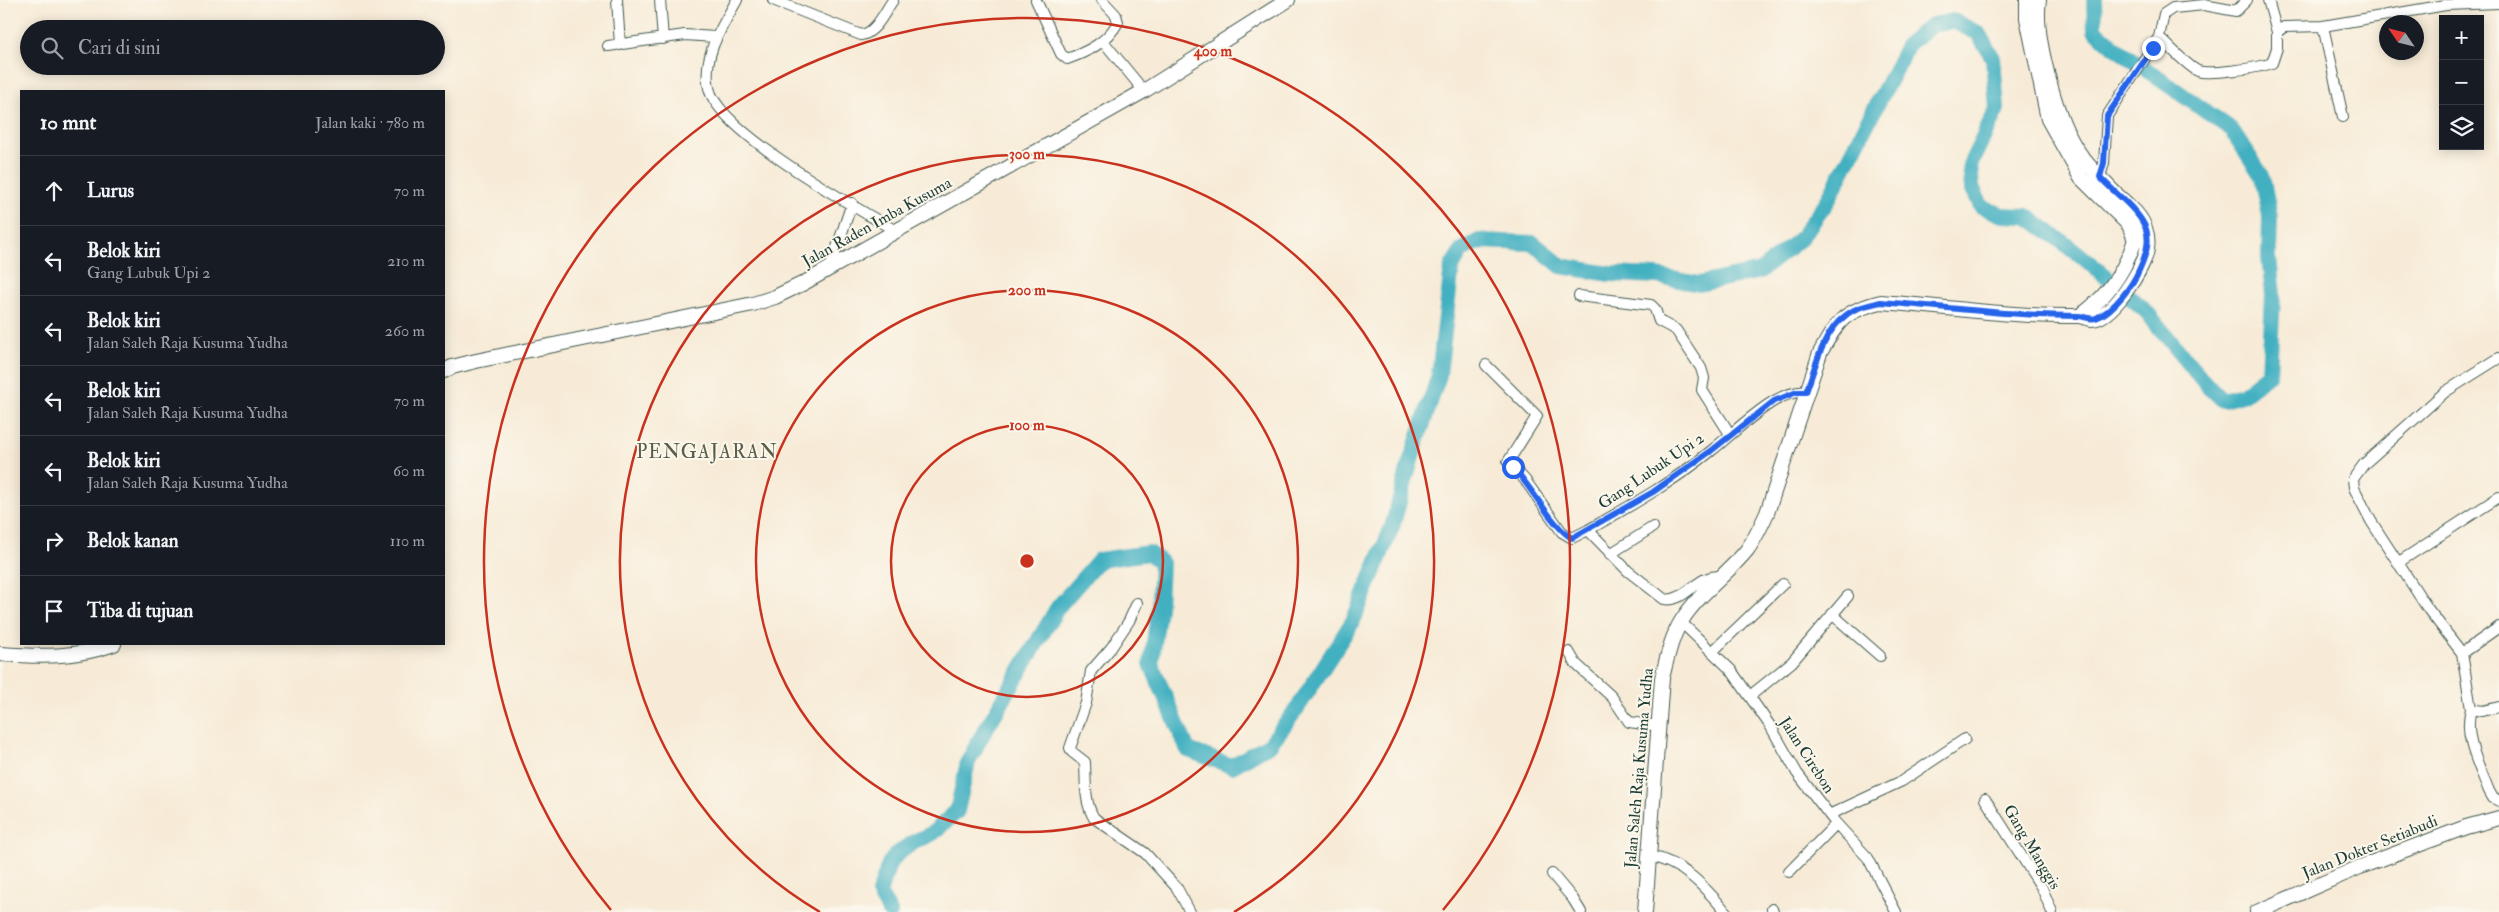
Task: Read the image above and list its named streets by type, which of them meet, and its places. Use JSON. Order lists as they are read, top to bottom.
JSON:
{
  "streets": {
    "street": [
      "Jalan Raden Imba Kusuma",
      "Gang Lubuk Upi 2",
      "Jalan Cirebon",
      "Jalan Saleh Raja Kusuma Yudha",
      "Gang Manggis",
      "Jalan Dokter Setiabudi"
    ]
  },
  "crossings": [
    ["Gang Lubuk Upi 2", "Jalan Saleh Raja Kusuma Yudha"],
    ["Jalan Cirebon", "Jalan Saleh Raja Kusuma Yudha"]
  ],
  "districts": ["PENGAJARAN"],
  "north": "top left",
  "page": {
    "map_buttons": ["+", "−"],
    "search": "Cari di sini",
    "heading": ["10 mnt", "Jalan kaki · 780 m"],
    "list": [
      ["Lurus", "70 m"],
      ["Belok kiri", "Gang Lubuk Upi 2", "210 m"],
      ["Belok kiri", "Jalan Saleh Raja Kusuma Yudha", "260 m"],
      ["Belok kiri", "Jalan Saleh Raja Kusuma Yudha", "70 m"],
      ["Belok kiri", "Jalan Saleh Raja Kusuma Yudha", "60 m"],
      ["Belok kanan", "110 m"],
      "Tiba di tujuan"
    ]
  },
  "rings": [
    "400 m",
    "300 m",
    "200 m",
    "100 m"
  ]
}
